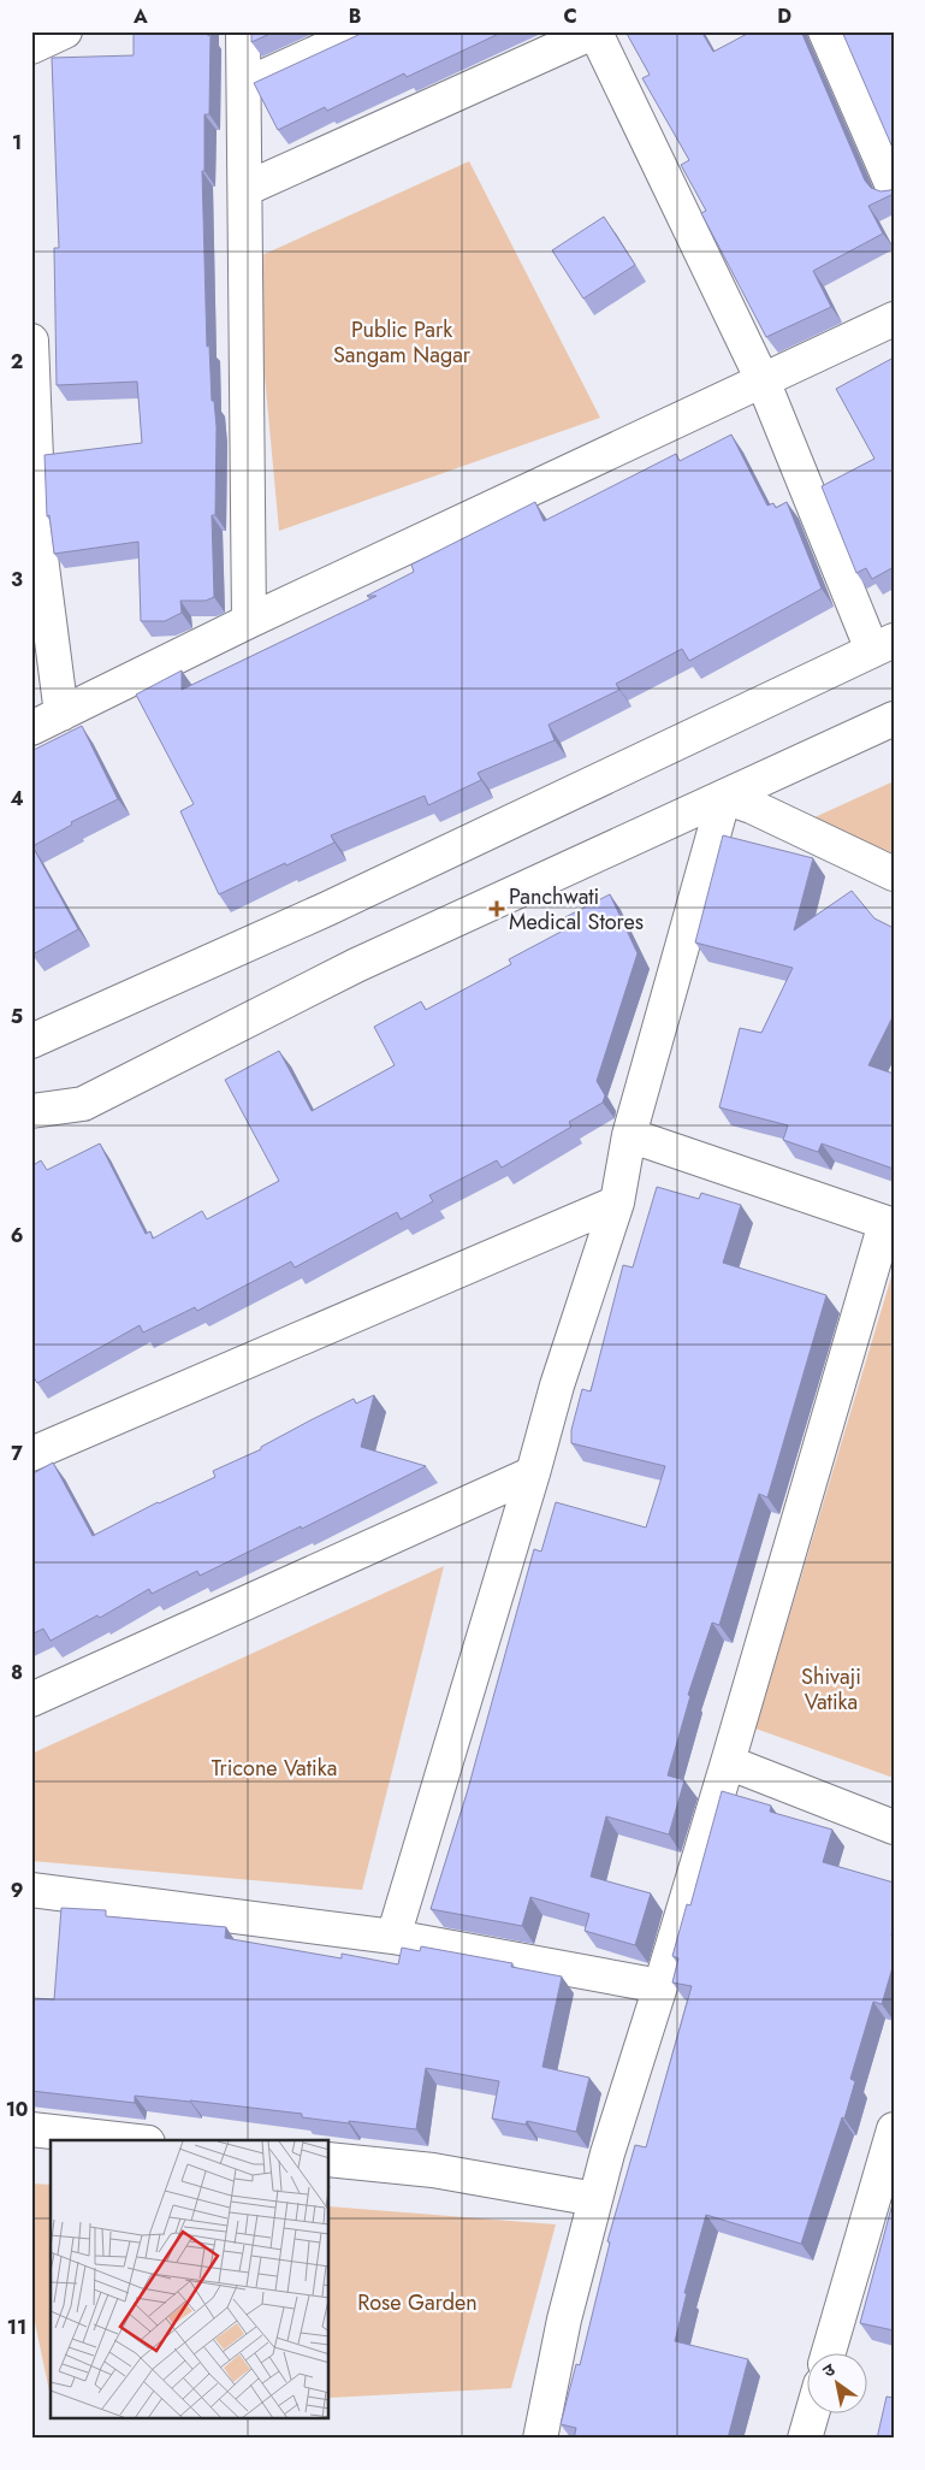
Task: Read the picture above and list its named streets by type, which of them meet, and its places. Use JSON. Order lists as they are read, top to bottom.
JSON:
{
  "parks": [
    "Public Park Sangam Nagar",
    "Shivaji Vatika",
    "Tricone Vatika",
    "Rose Garden"
  ],
  "places": {
    "health": ["Panchwati Medical Stores"]
  },
  "north": "top left",
  "grid": {
    "columns": [
      "A",
      "B",
      "C",
      "D"
    ],
    "rows": [
      "1",
      "2",
      "3",
      "4",
      "5",
      "6",
      "7",
      "8",
      "9",
      "10",
      "11"
    ]
  }
}
